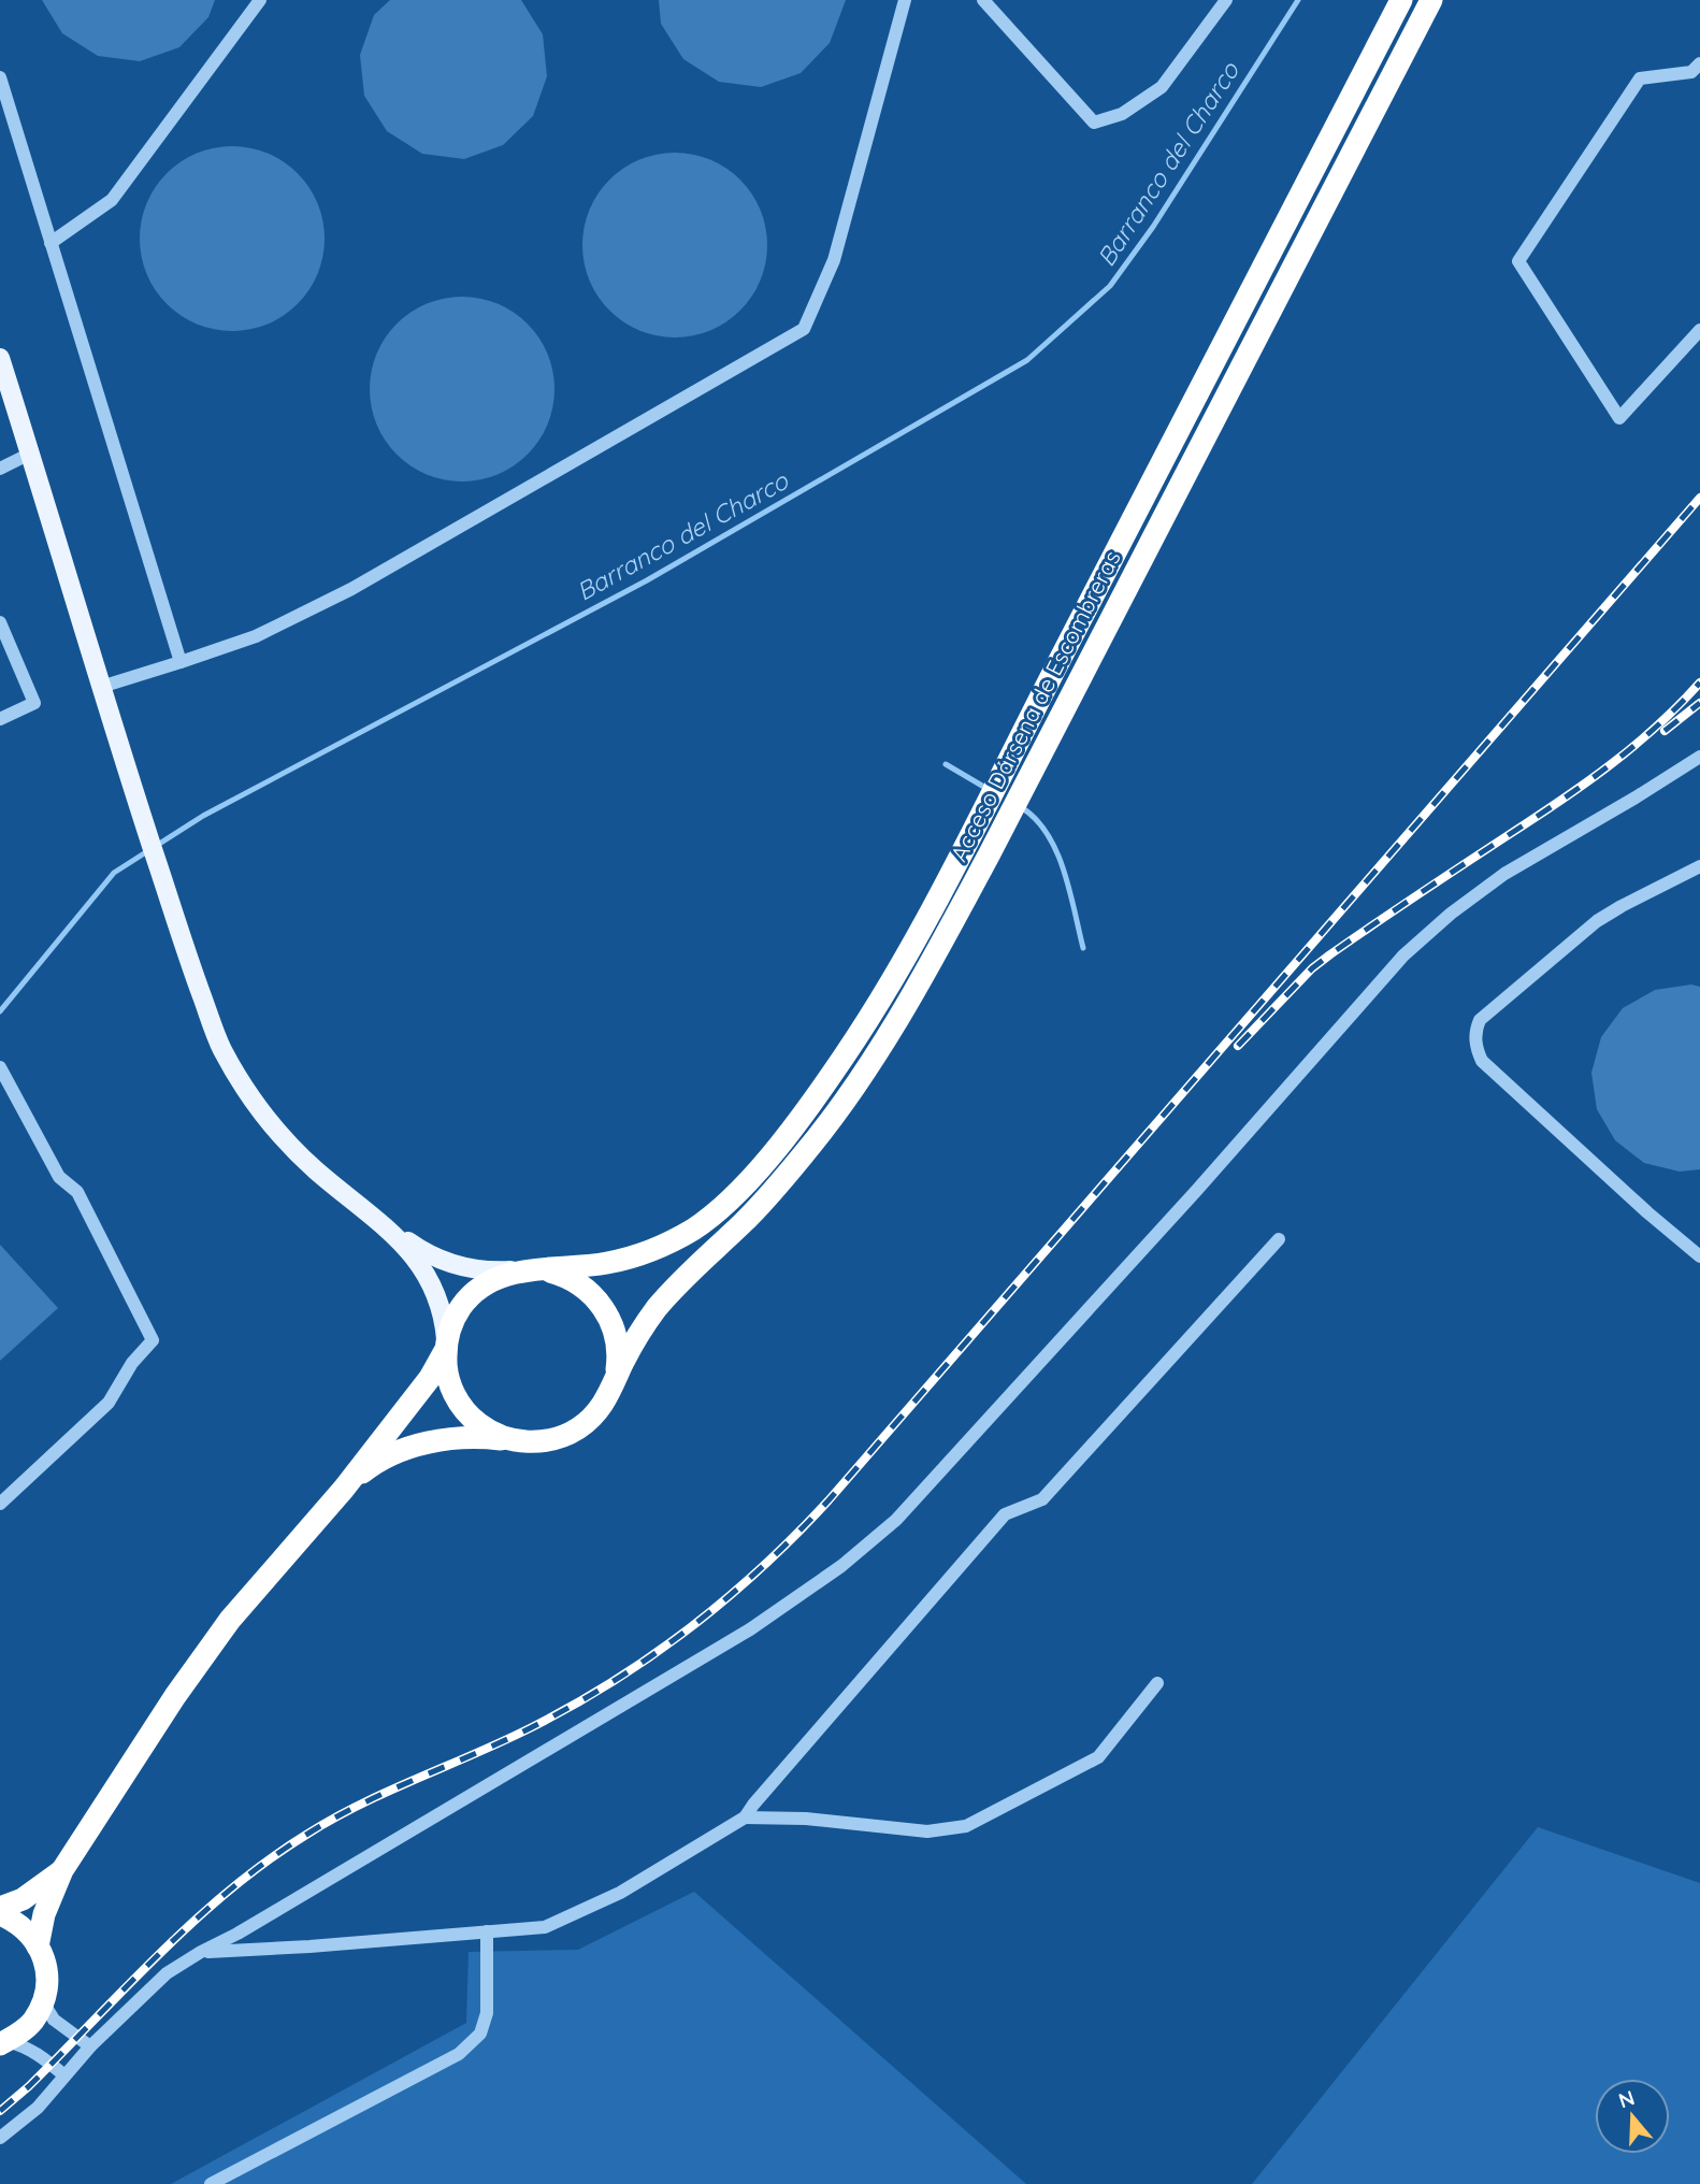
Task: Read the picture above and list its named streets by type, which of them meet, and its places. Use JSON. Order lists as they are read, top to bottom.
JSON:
{
  "streets": {
    "highway": ["Acceso Dársena de Escombreras"]
  },
  "water": ["Barranco del Charco"],
  "north": "top"
}
